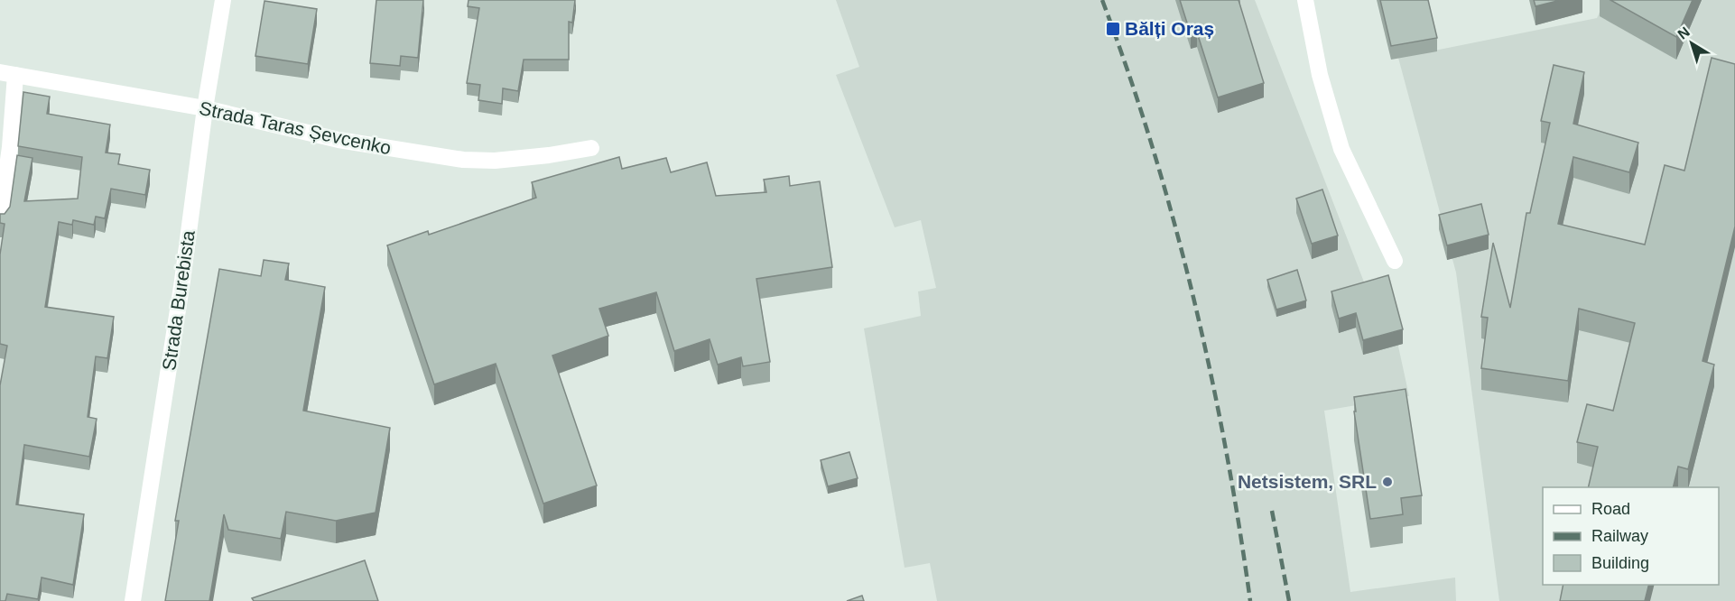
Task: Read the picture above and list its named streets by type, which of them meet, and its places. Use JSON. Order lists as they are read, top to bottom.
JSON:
{
  "streets": {
    "street": ["Strada Taras Șevcenko", "Strada Burebista"]
  },
  "crossings": [
    ["Strada Taras Șevcenko", "Strada Burebista"]
  ],
  "places": {
    "transit": ["Bălți Oraș"],
    "other": ["Netsistem, SRL"]
  },
  "legend": ["Road", "Railway", "Building"],
  "north": "top left"
}
